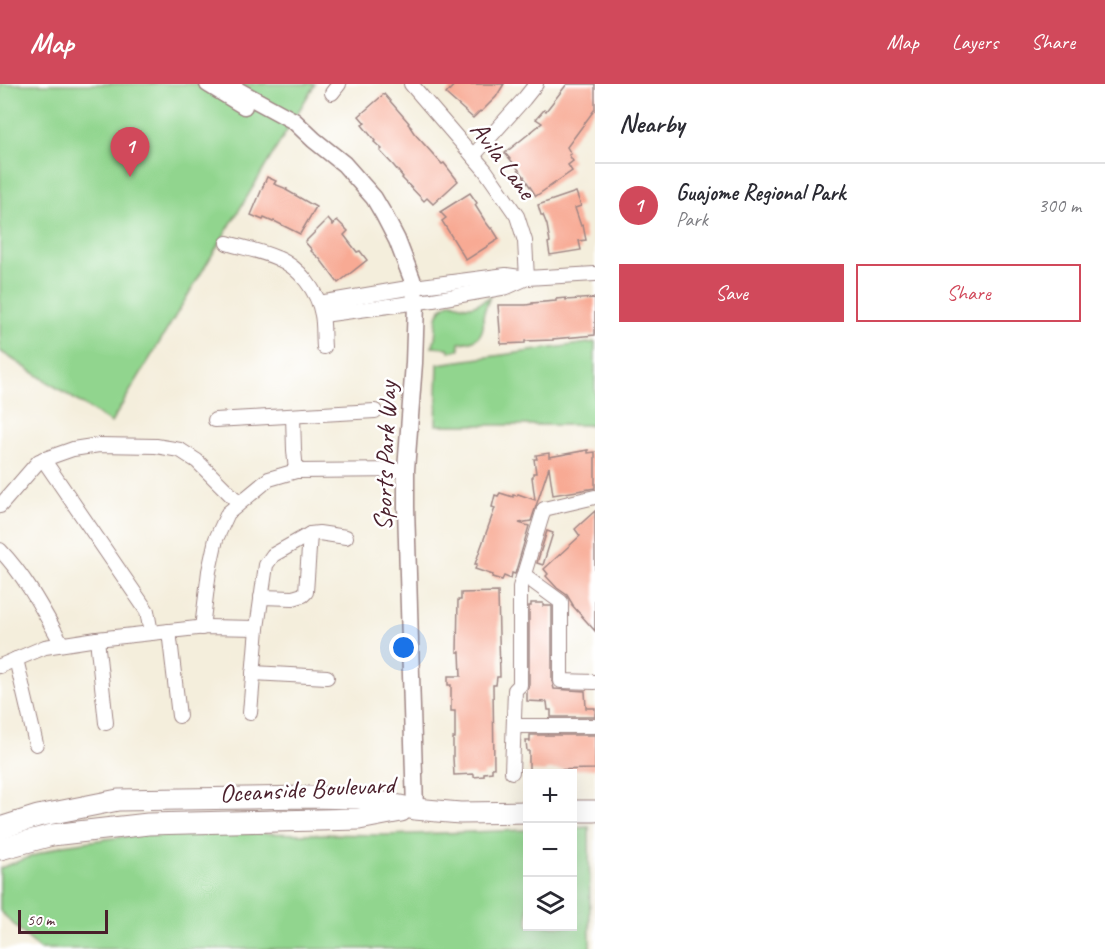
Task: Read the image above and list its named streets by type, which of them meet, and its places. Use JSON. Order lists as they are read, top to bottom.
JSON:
{
  "streets": {
    "main road": ["Oceanside Boulevard"],
    "street": ["Avila Lane", "Sports Park Way"]
  },
  "crossings": [
    ["Sports Park Way", "Oceanside Boulevard"]
  ],
  "scale_bar": "50 m",
  "page": {
    "header": "Map",
    "nav": ["Map", "Layers", "Share"],
    "heading": "Nearby",
    "pins": "1",
    "list": [
      {
        "mark": "1",
        "name": "Guajome Regional Park",
        "note": "Park",
        "value": "300 m"
      }
    ],
    "buttons": ["Save", "Share"],
    "map_buttons": ["+", "−"],
    "scale": "50 m"
  }
}
